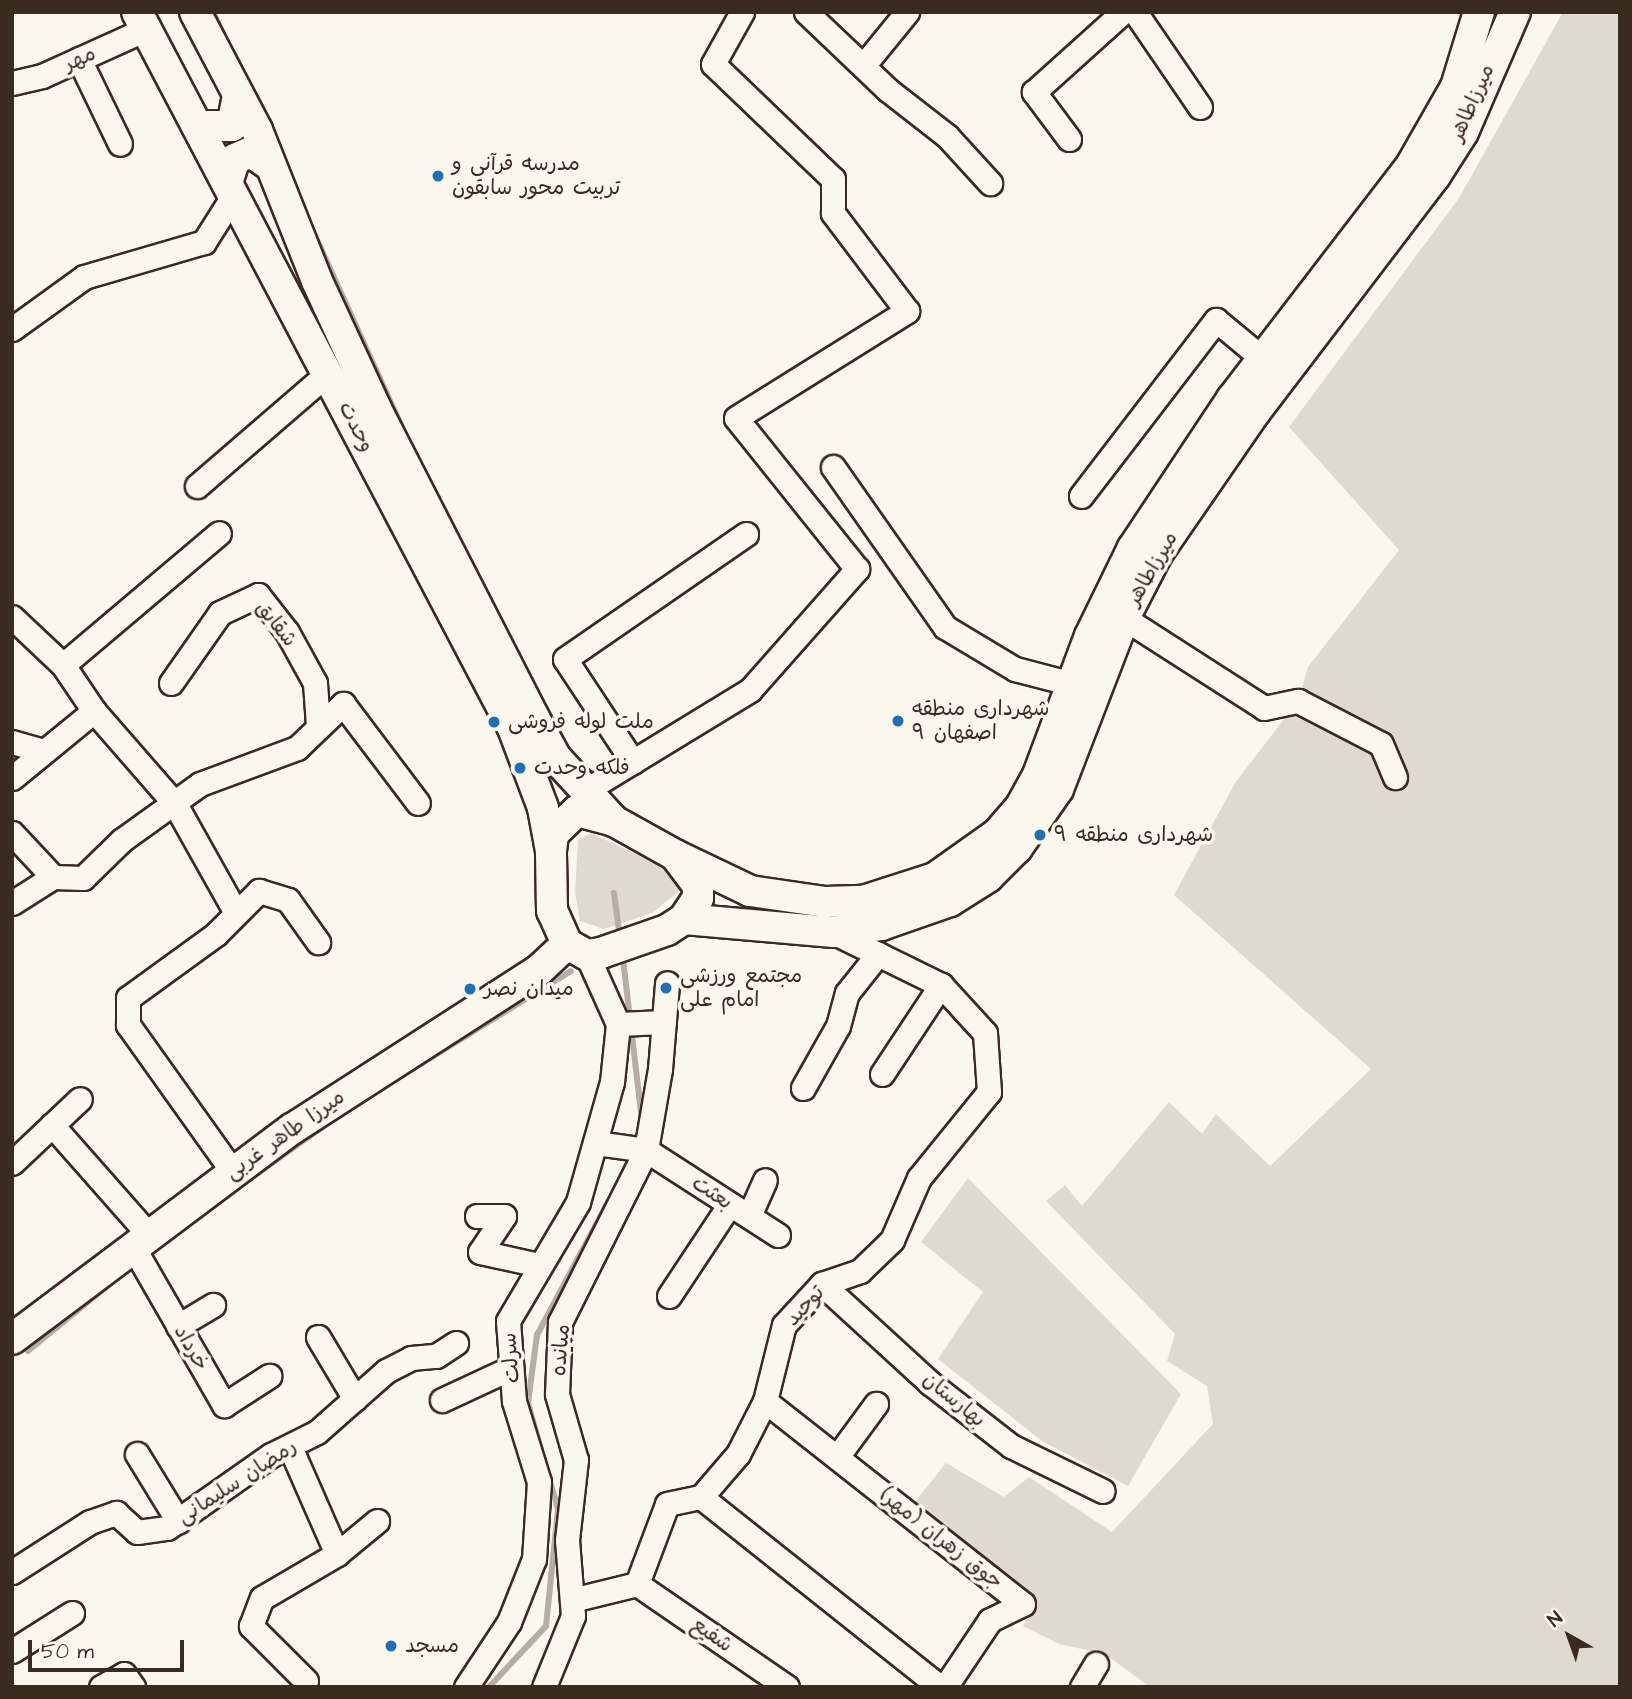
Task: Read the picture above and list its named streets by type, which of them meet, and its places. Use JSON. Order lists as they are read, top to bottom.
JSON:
{
  "streets": {
    "main road": ["میرزاطاهر", "وحدت", "میرزا طاهر غربی"],
    "street": [
      "مهر",
      "شقایق",
      "بعثت",
      "توحید",
      "خرداد",
      "میانده",
      "سرلت",
      "بهارستان",
      "رمضان سلیمانی",
      "جوق زهران (مهر)",
      "شفیع"
    ]
  },
  "crossings": [
    ["مهر", "وحدت"],
    ["میرزاطاهر", "وحدت"],
    ["میرزاطاهر", "میرزا طاهر غربی"],
    ["میرزاطاهر", "توحید"],
    ["وحدت", "میرزا طاهر غربی"],
    ["میرزا طاهر غربی", "خرداد"],
    ["بعثت", "میانده"],
    ["توحید", "بهارستان"],
    ["توحید", "جوق زهران (مهر)"]
  ],
  "places": [
    "مدرسه قرآنی و تربیت محور سابقون",
    "شهرداری منطقه ۹ اصفهان",
    "ملت لوله فروشی",
    "فلکه وحدت",
    "شهرداری منطقه ۹",
    "مجتمع ورزشی امام علی",
    "میدان نصر",
    "مسجد"
  ],
  "scale_bar": "50 m",
  "north": "top left"
}
